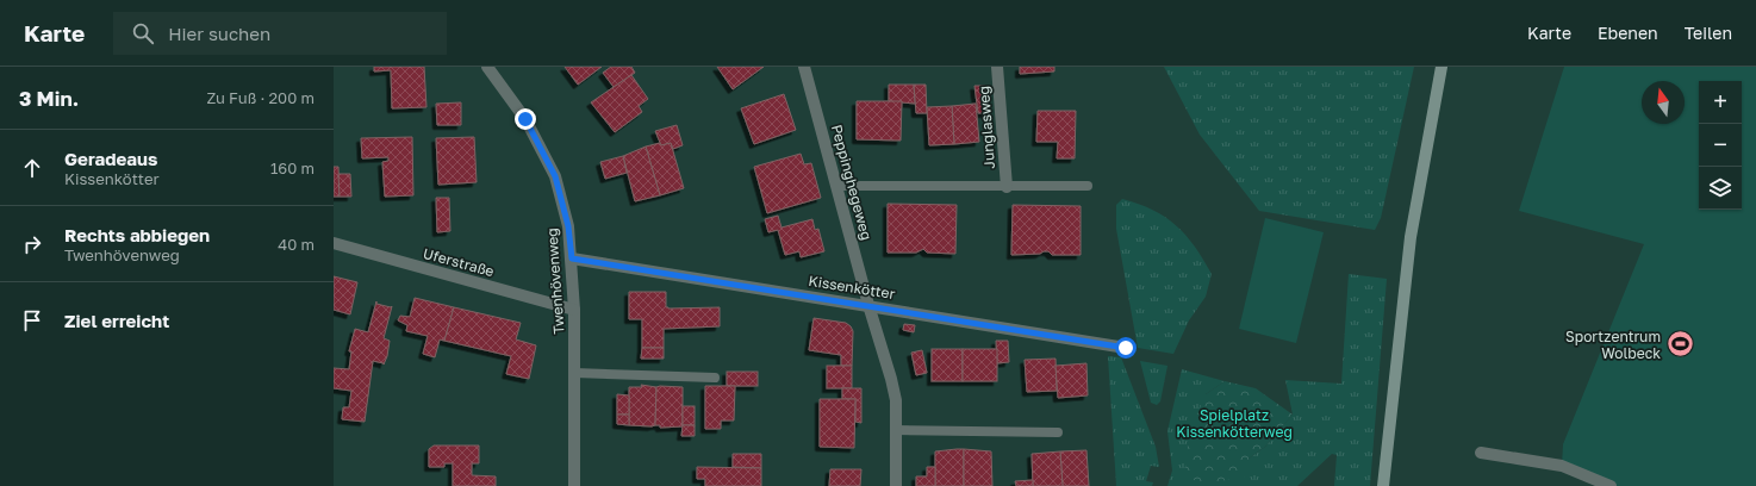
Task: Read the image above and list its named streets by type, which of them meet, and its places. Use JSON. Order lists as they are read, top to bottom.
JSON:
{
  "streets": {
    "street": [
      "Junglasweg",
      "Peppinghegeweg",
      "Uferstraße",
      "Twenhövenweg",
      "Kissenkötter"
    ]
  },
  "crossings": [
    ["Peppinghegeweg", "Kissenkötter"],
    ["Uferstraße", "Twenhövenweg"],
    ["Twenhövenweg", "Kissenkötter"]
  ],
  "parks": ["Spielplatz Kissenkötterweg"],
  "places": {
    "sports": ["Sportzentrum Wolbeck"]
  },
  "north": "top",
  "page": {
    "header": "Karte",
    "search": "Hier suchen",
    "nav": ["Karte", "Ebenen", "Teilen"],
    "heading": ["3 Min.", "Zu Fuß · 200 m"],
    "map_buttons": ["+", "−"],
    "list": [
      ["Geradeaus", "Kissenkötter", "160 m"],
      ["Rechts abbiegen", "Twenhövenweg", "40 m"],
      "Ziel erreicht"
    ]
  }
}
